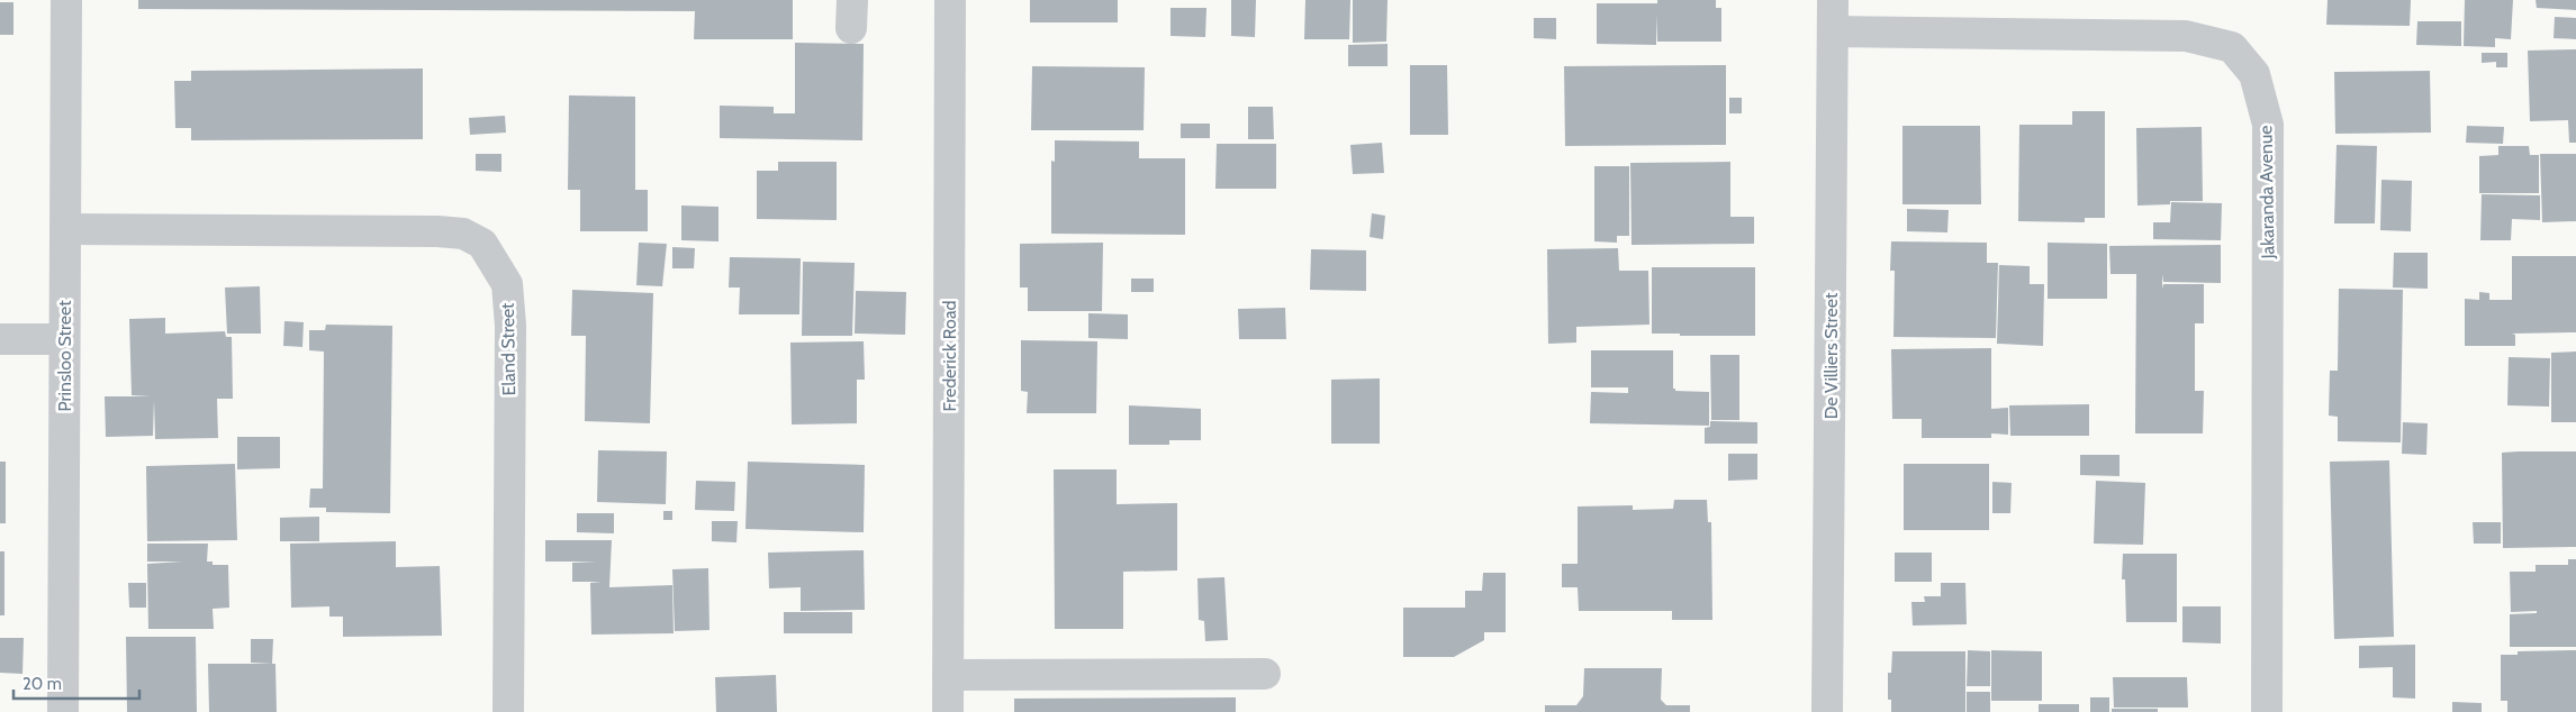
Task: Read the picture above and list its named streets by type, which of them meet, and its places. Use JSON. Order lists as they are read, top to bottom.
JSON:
{
  "streets": {
    "street": [
      "Jakaranda Avenue",
      "Eland Street",
      "Prinsloo Street",
      "Frederick Road",
      "De Villiers Street"
    ]
  },
  "crossings": [
    ["Jakaranda Avenue", "De Villiers Street"],
    ["Eland Street", "Prinsloo Street"]
  ],
  "scale_bar": "20 m"
}
